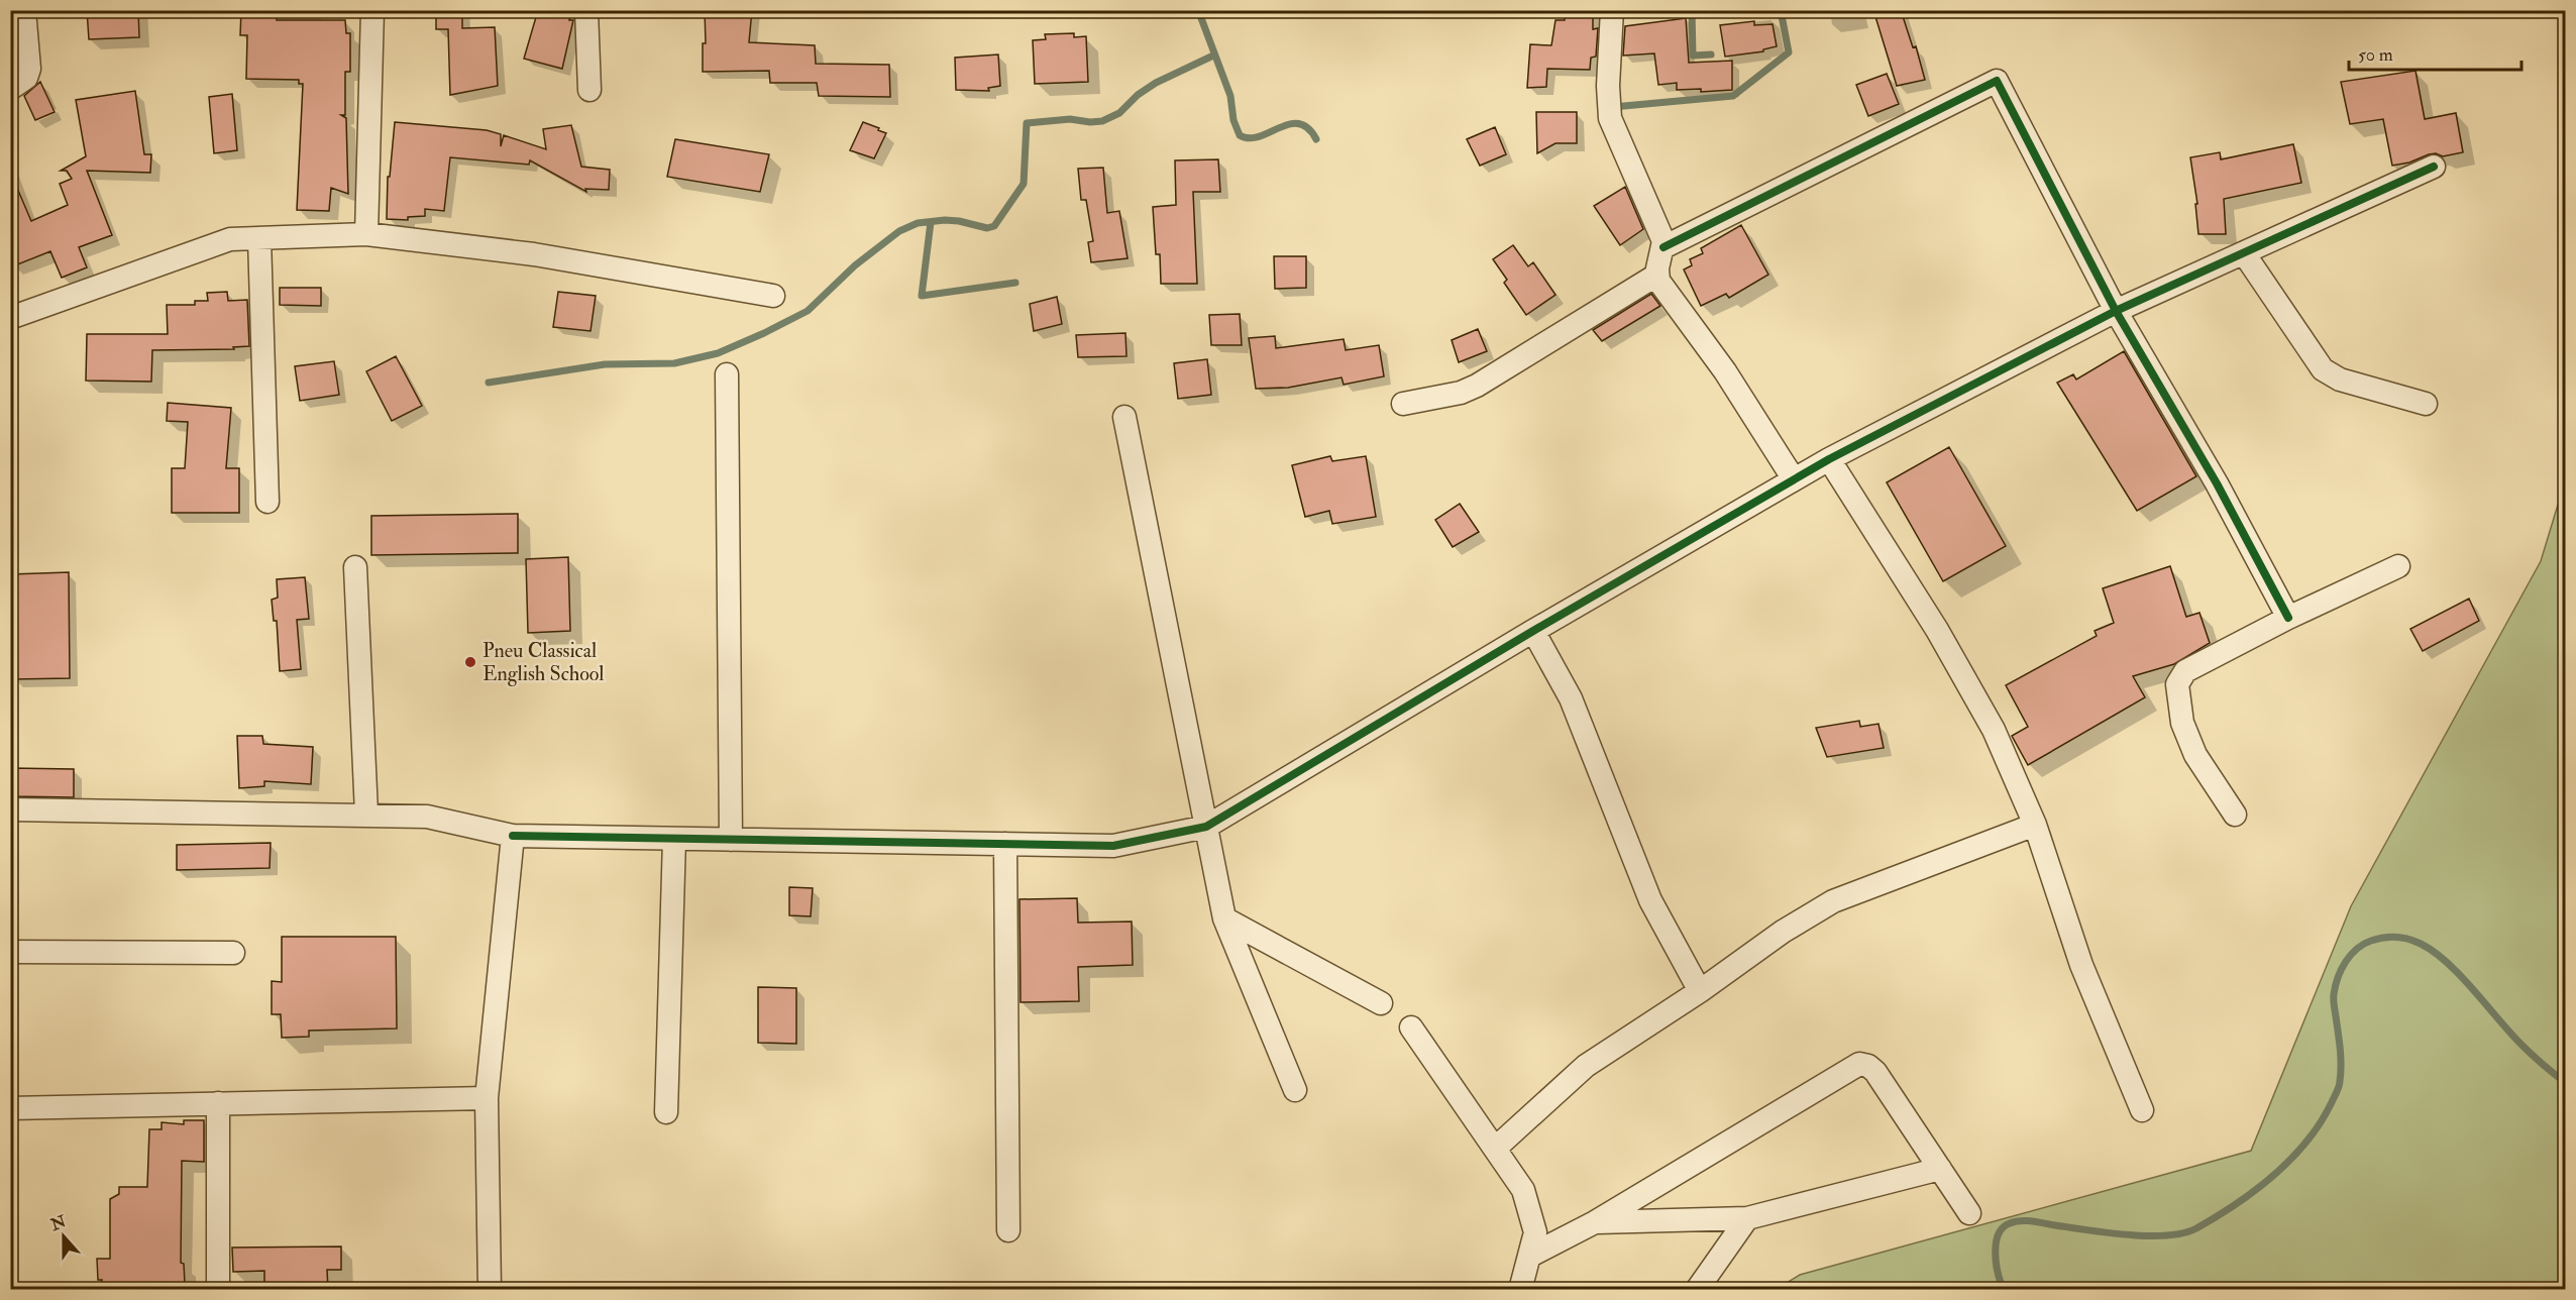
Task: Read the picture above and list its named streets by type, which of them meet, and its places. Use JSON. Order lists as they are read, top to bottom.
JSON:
{
  "places": ["Pneu Classical English School"],
  "scale_bar": "50 m",
  "north": "top"
}
